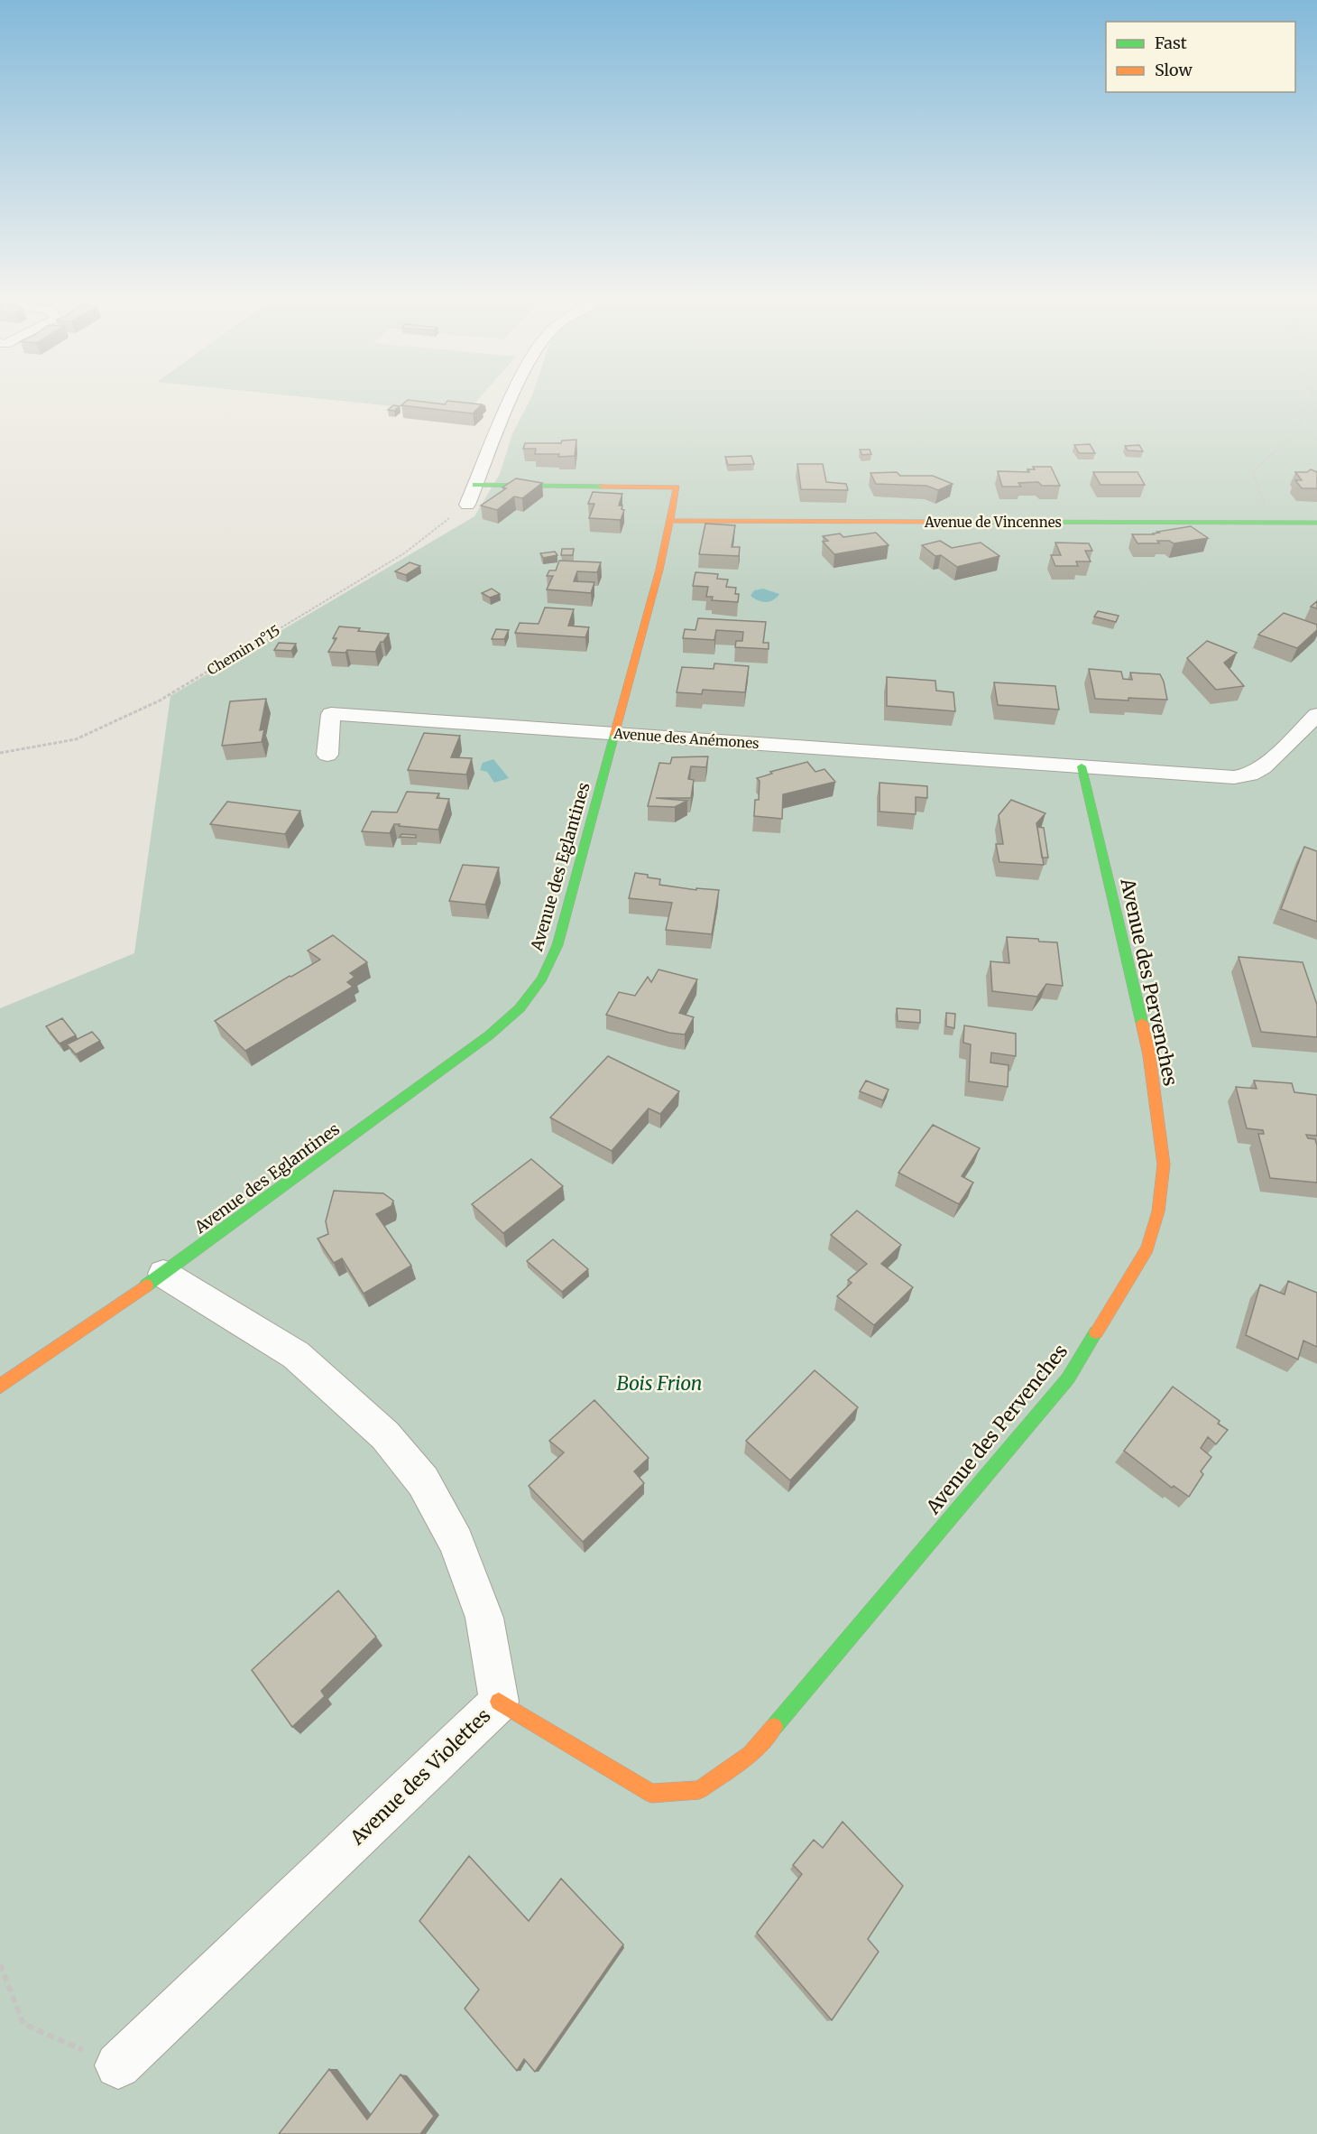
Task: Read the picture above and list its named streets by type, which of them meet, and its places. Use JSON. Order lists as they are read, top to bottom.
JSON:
{
  "streets": {
    "street": [
      "Avenue de Vincennes",
      "Avenue des Anémones",
      "Avenue des Eglantines",
      "Avenue des Pervenches",
      "Avenue des Violettes"
    ],
    "path": ["Chemin n°15"]
  },
  "crossings": [
    ["Avenue de Vincennes", "Avenue des Eglantines"],
    ["Avenue des Anémones", "Avenue des Eglantines"],
    ["Avenue des Anémones", "Avenue des Pervenches"],
    ["Avenue des Eglantines", "Avenue des Violettes"],
    ["Avenue des Pervenches", "Avenue des Violettes"]
  ],
  "parks": ["Bois Frion"],
  "legend": ["Fast", "Slow"]
}
